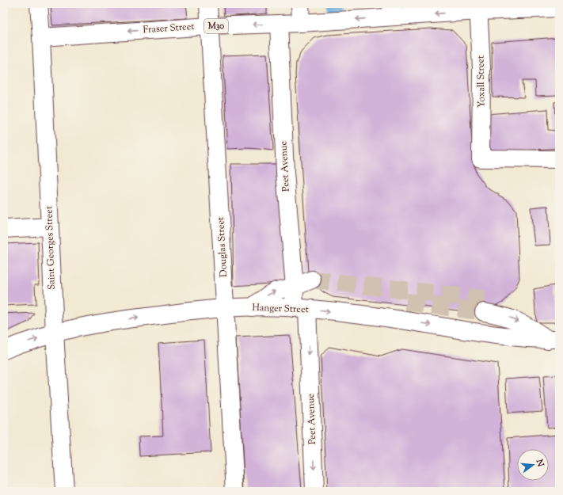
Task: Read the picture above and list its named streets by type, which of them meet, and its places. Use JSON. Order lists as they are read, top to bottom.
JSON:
{
  "streets": {
    "street": [
      "M30",
      "Fraser Street",
      "Yoxall Street",
      "Peet Avenue",
      "Douglas Street",
      "Saint Georges Street",
      "Hanger Street"
    ]
  },
  "crossings": [
    ["M30", "Fraser Street"],
    ["M30", "Yoxall Street"],
    ["Fraser Street", "Peet Avenue"],
    ["Fraser Street", "Douglas Street"],
    ["Fraser Street", "Saint Georges Street"],
    ["Peet Avenue", "Hanger Street"],
    ["Douglas Street", "Hanger Street"],
    ["Saint Georges Street", "Hanger Street"]
  ],
  "one_way": ["Fraser Street", "Peet Avenue", "Hanger Street"],
  "north": "right"
}
